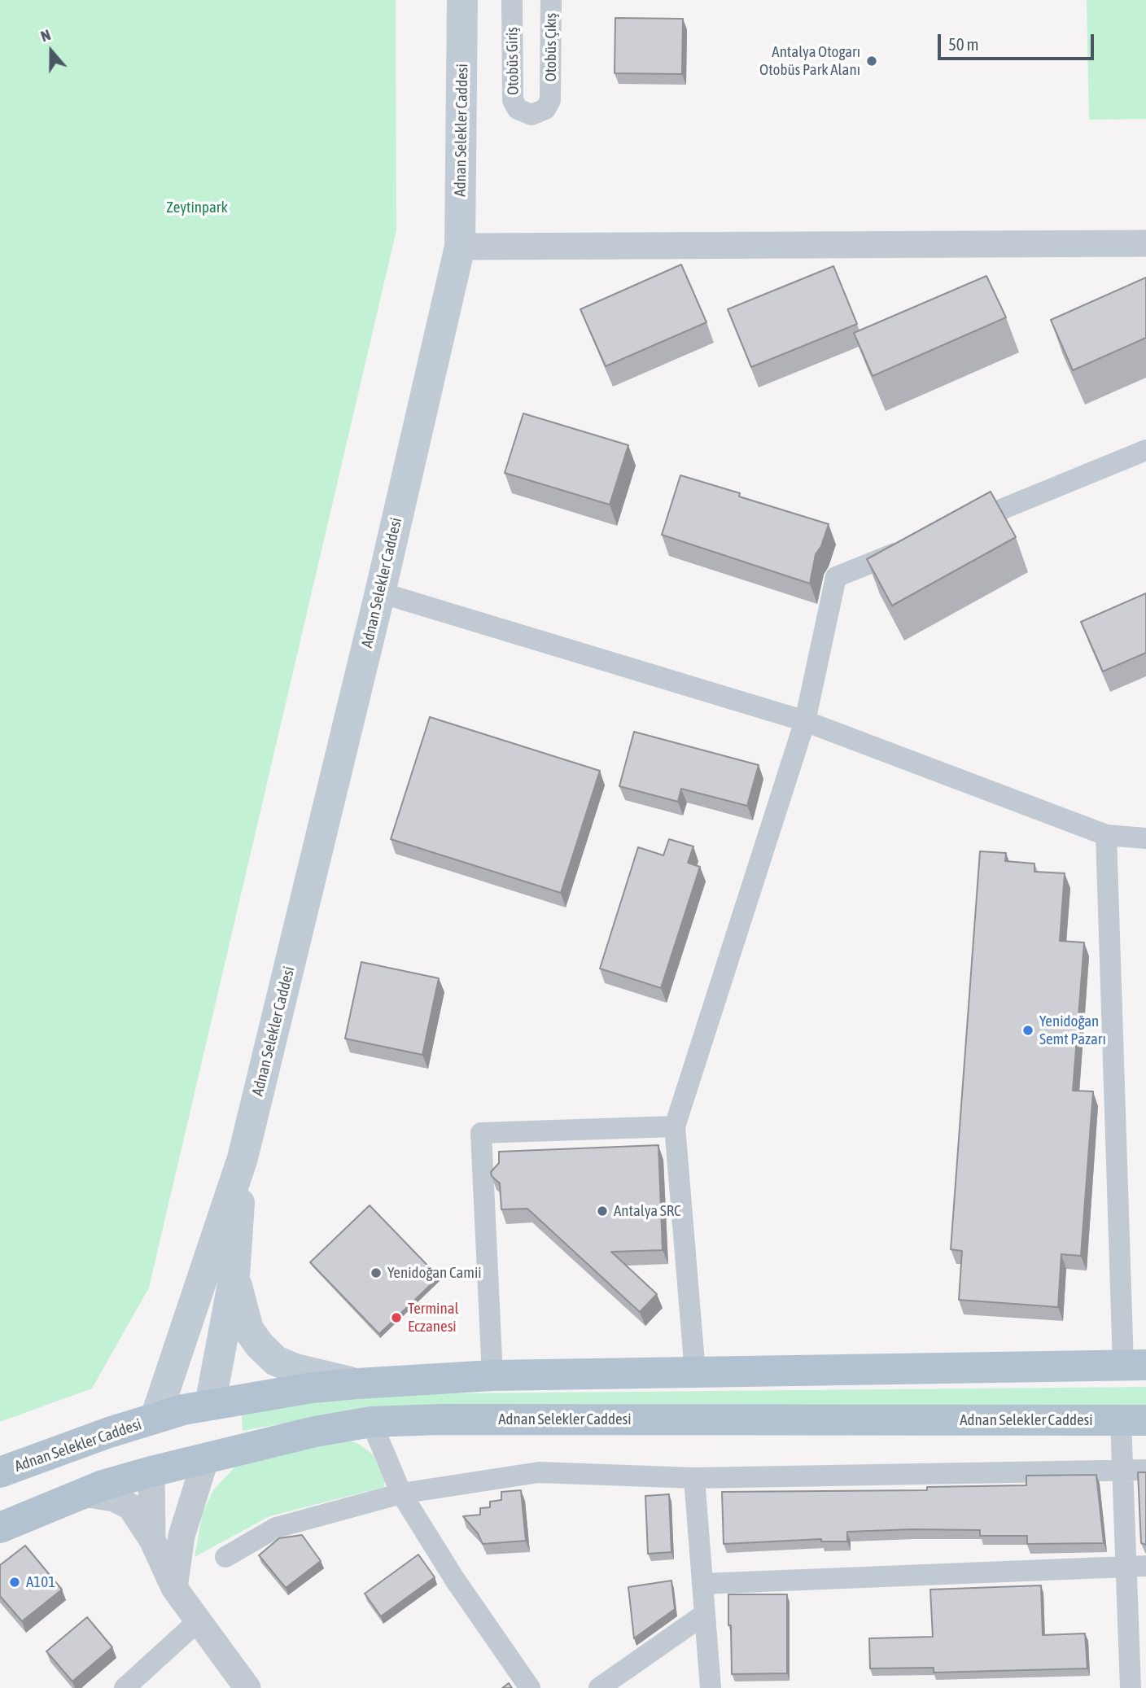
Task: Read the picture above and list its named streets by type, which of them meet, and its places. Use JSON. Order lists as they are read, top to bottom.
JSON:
{
  "streets": {
    "main road": ["Adnan Selekler Caddesi"],
    "street": ["Otobüs Çıkış", "Otobüs Giriş"]
  },
  "crossings": [
    ["Otobüs Çıkış", "Otobüs Giriş"]
  ],
  "parks": ["Zeytinpark"],
  "places": [
    "Antalya Otogarı Otobüs Park Alanı",
    "Yenidoğan Semt Pazarı",
    "Antalya SRC",
    "Yenidoğan Camii",
    "Terminal Eczanesi",
    "A101"
  ],
  "scale_bar": "50 m",
  "north": "top"
}
